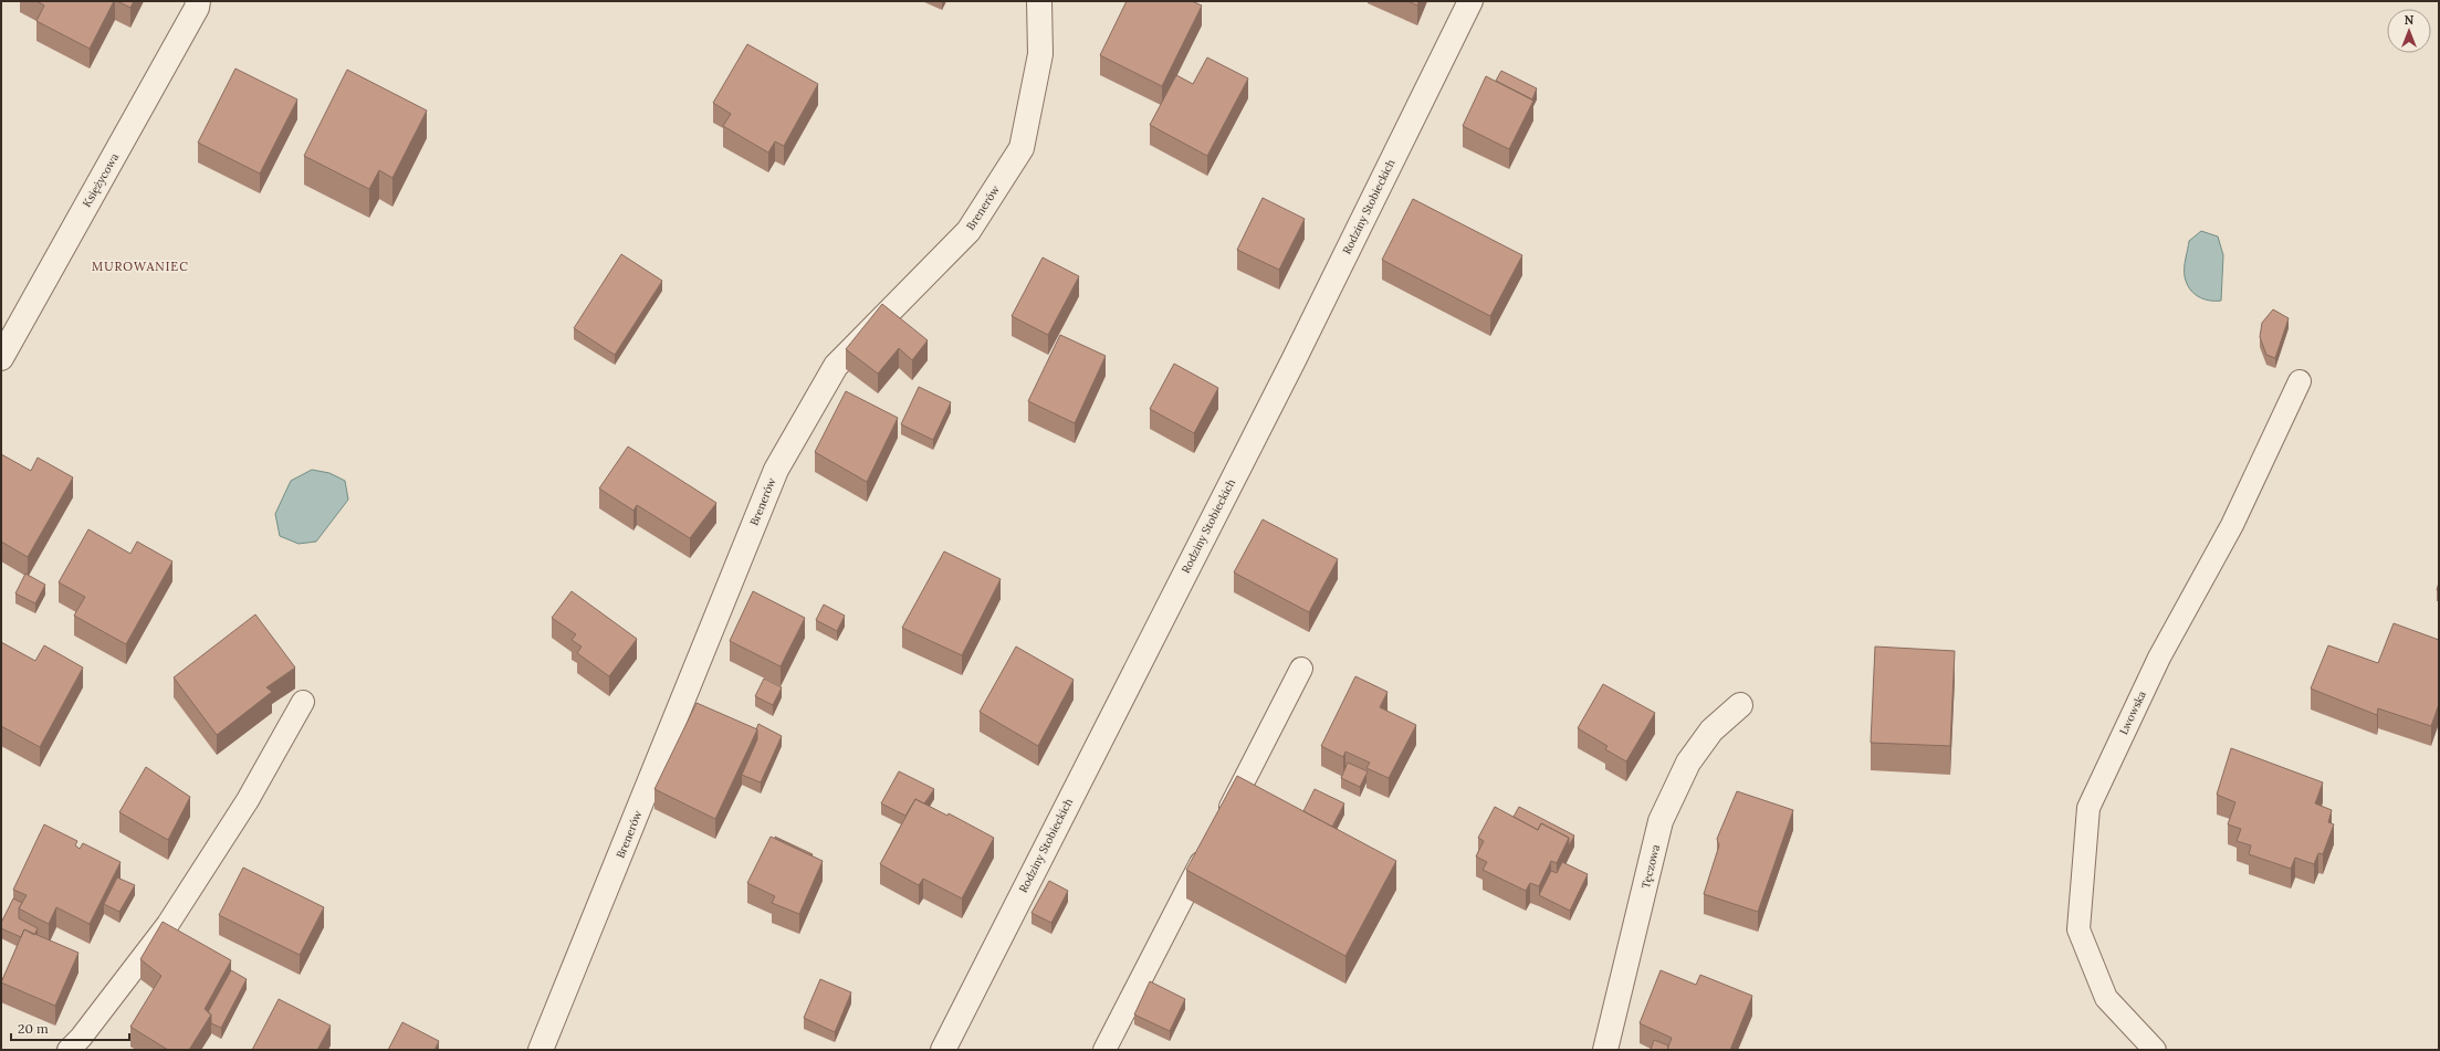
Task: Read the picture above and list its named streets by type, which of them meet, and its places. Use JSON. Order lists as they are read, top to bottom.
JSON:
{
  "streets": {
    "street": [
      "Księżycowa",
      "Rodziny Stobieckich",
      "Brenerów",
      "Tęczowa"
    ],
    "lane": ["Lwowska"]
  },
  "districts": ["MUROWANIEC"],
  "scale_bar": "20 m",
  "north": "top"
}
